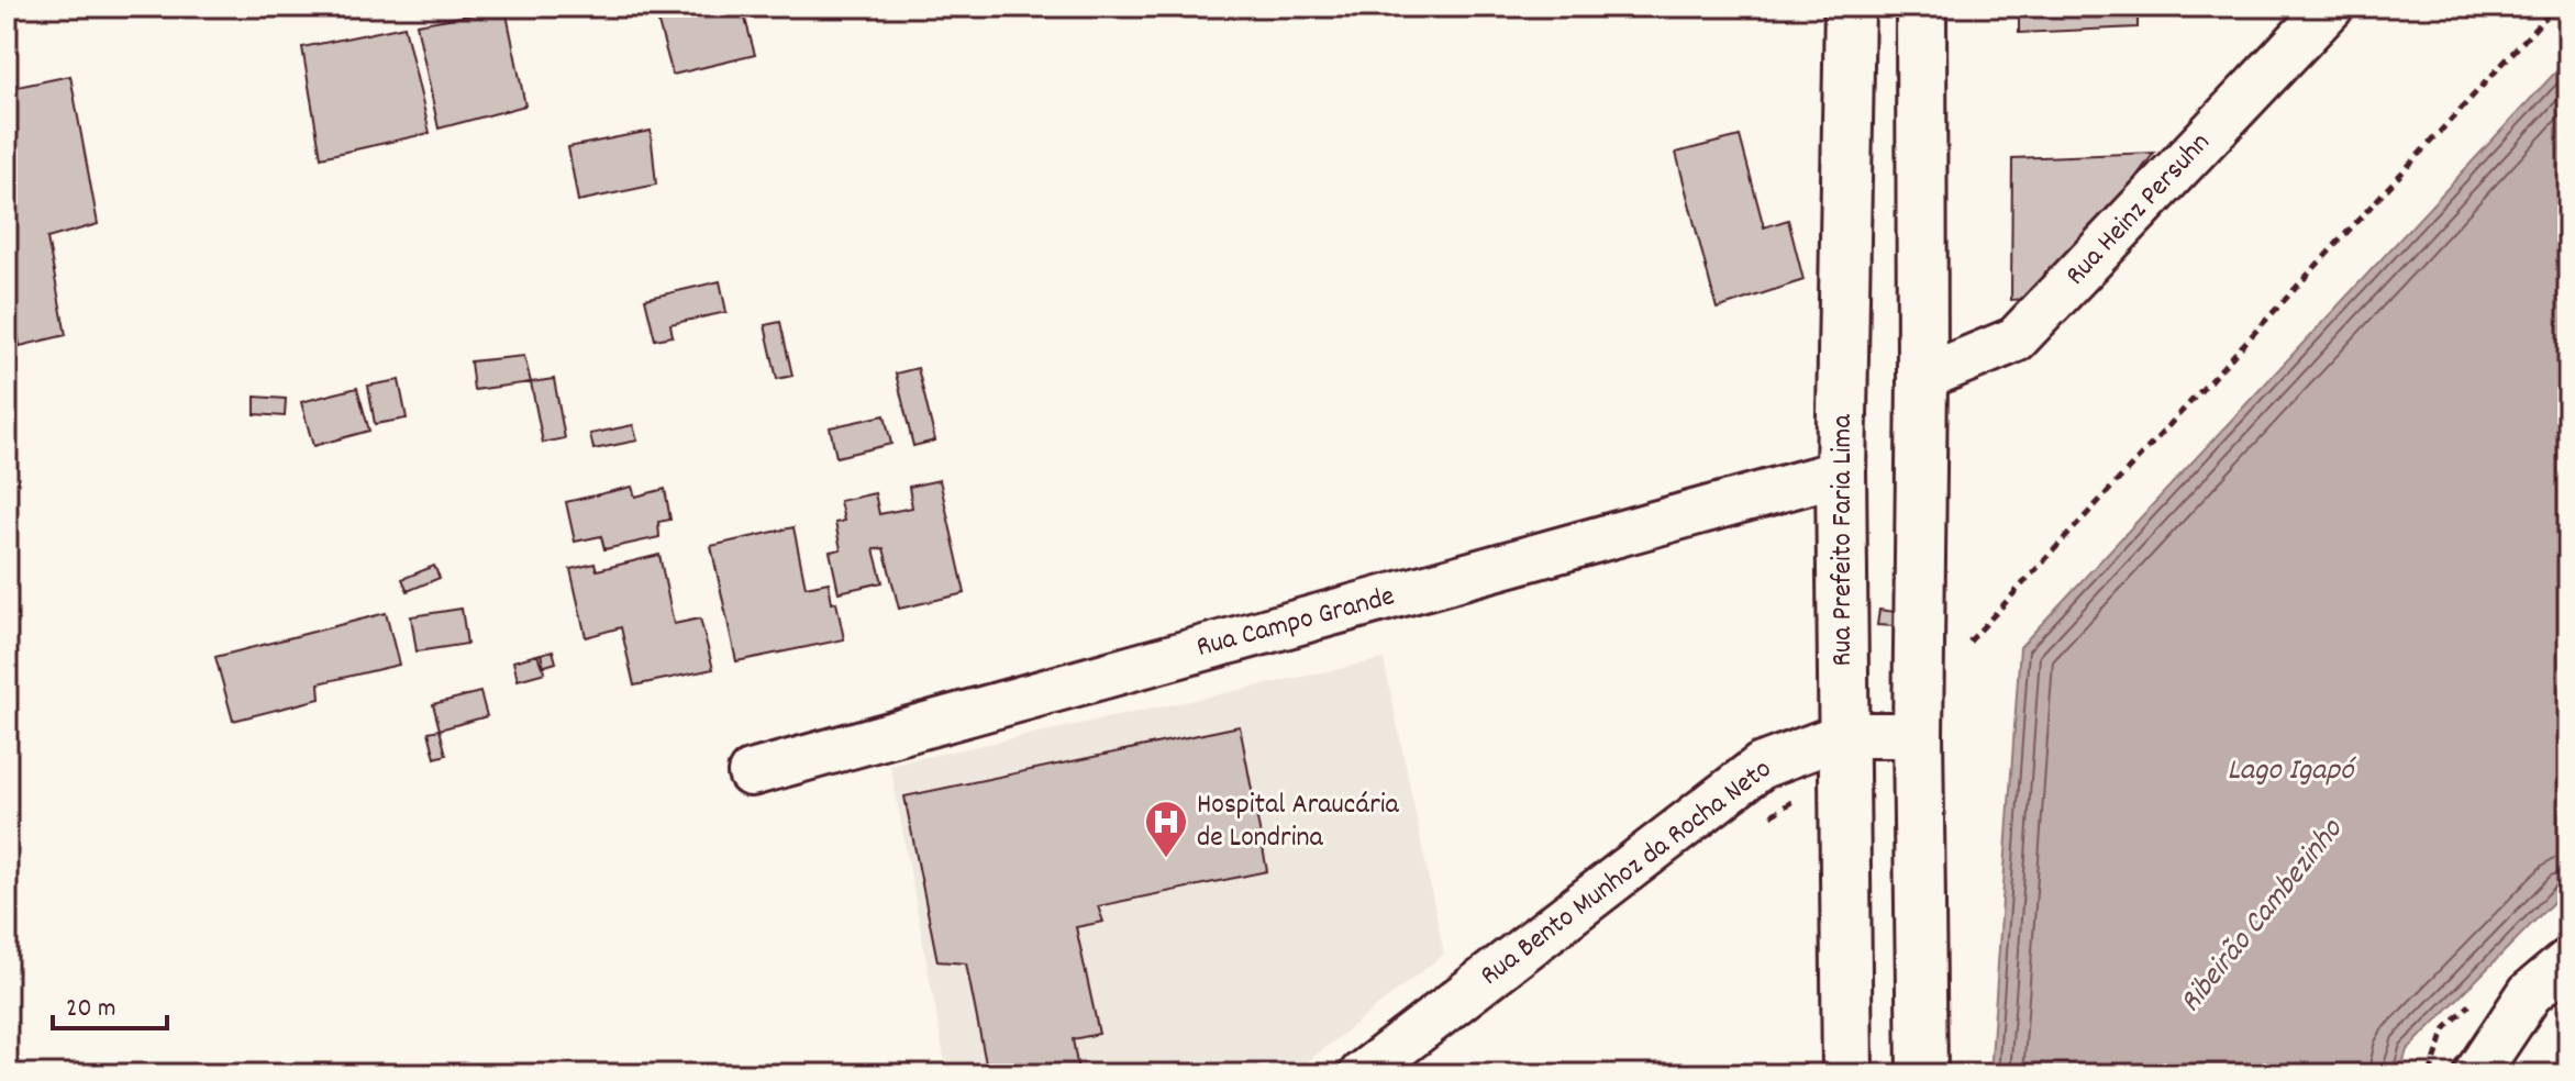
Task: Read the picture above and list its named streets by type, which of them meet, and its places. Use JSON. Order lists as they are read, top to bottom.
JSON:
{
  "streets": {
    "main road": ["Rua Prefeito Faria Lima"],
    "street": ["Rua Heinz Persuhn", "Rua Campo Grande", "Rua Bento Munhoz da Rocha Neto"]
  },
  "crossings": [
    ["Rua Prefeito Faria Lima", "Rua Campo Grande"],
    ["Rua Prefeito Faria Lima", "Rua Bento Munhoz da Rocha Neto"]
  ],
  "water": ["Lago Igapó", "Ribeirão Cambezinho"],
  "places": {
    "hospital": ["Hospital Araucária de Londrina"]
  },
  "scale_bar": "20 m"
}
